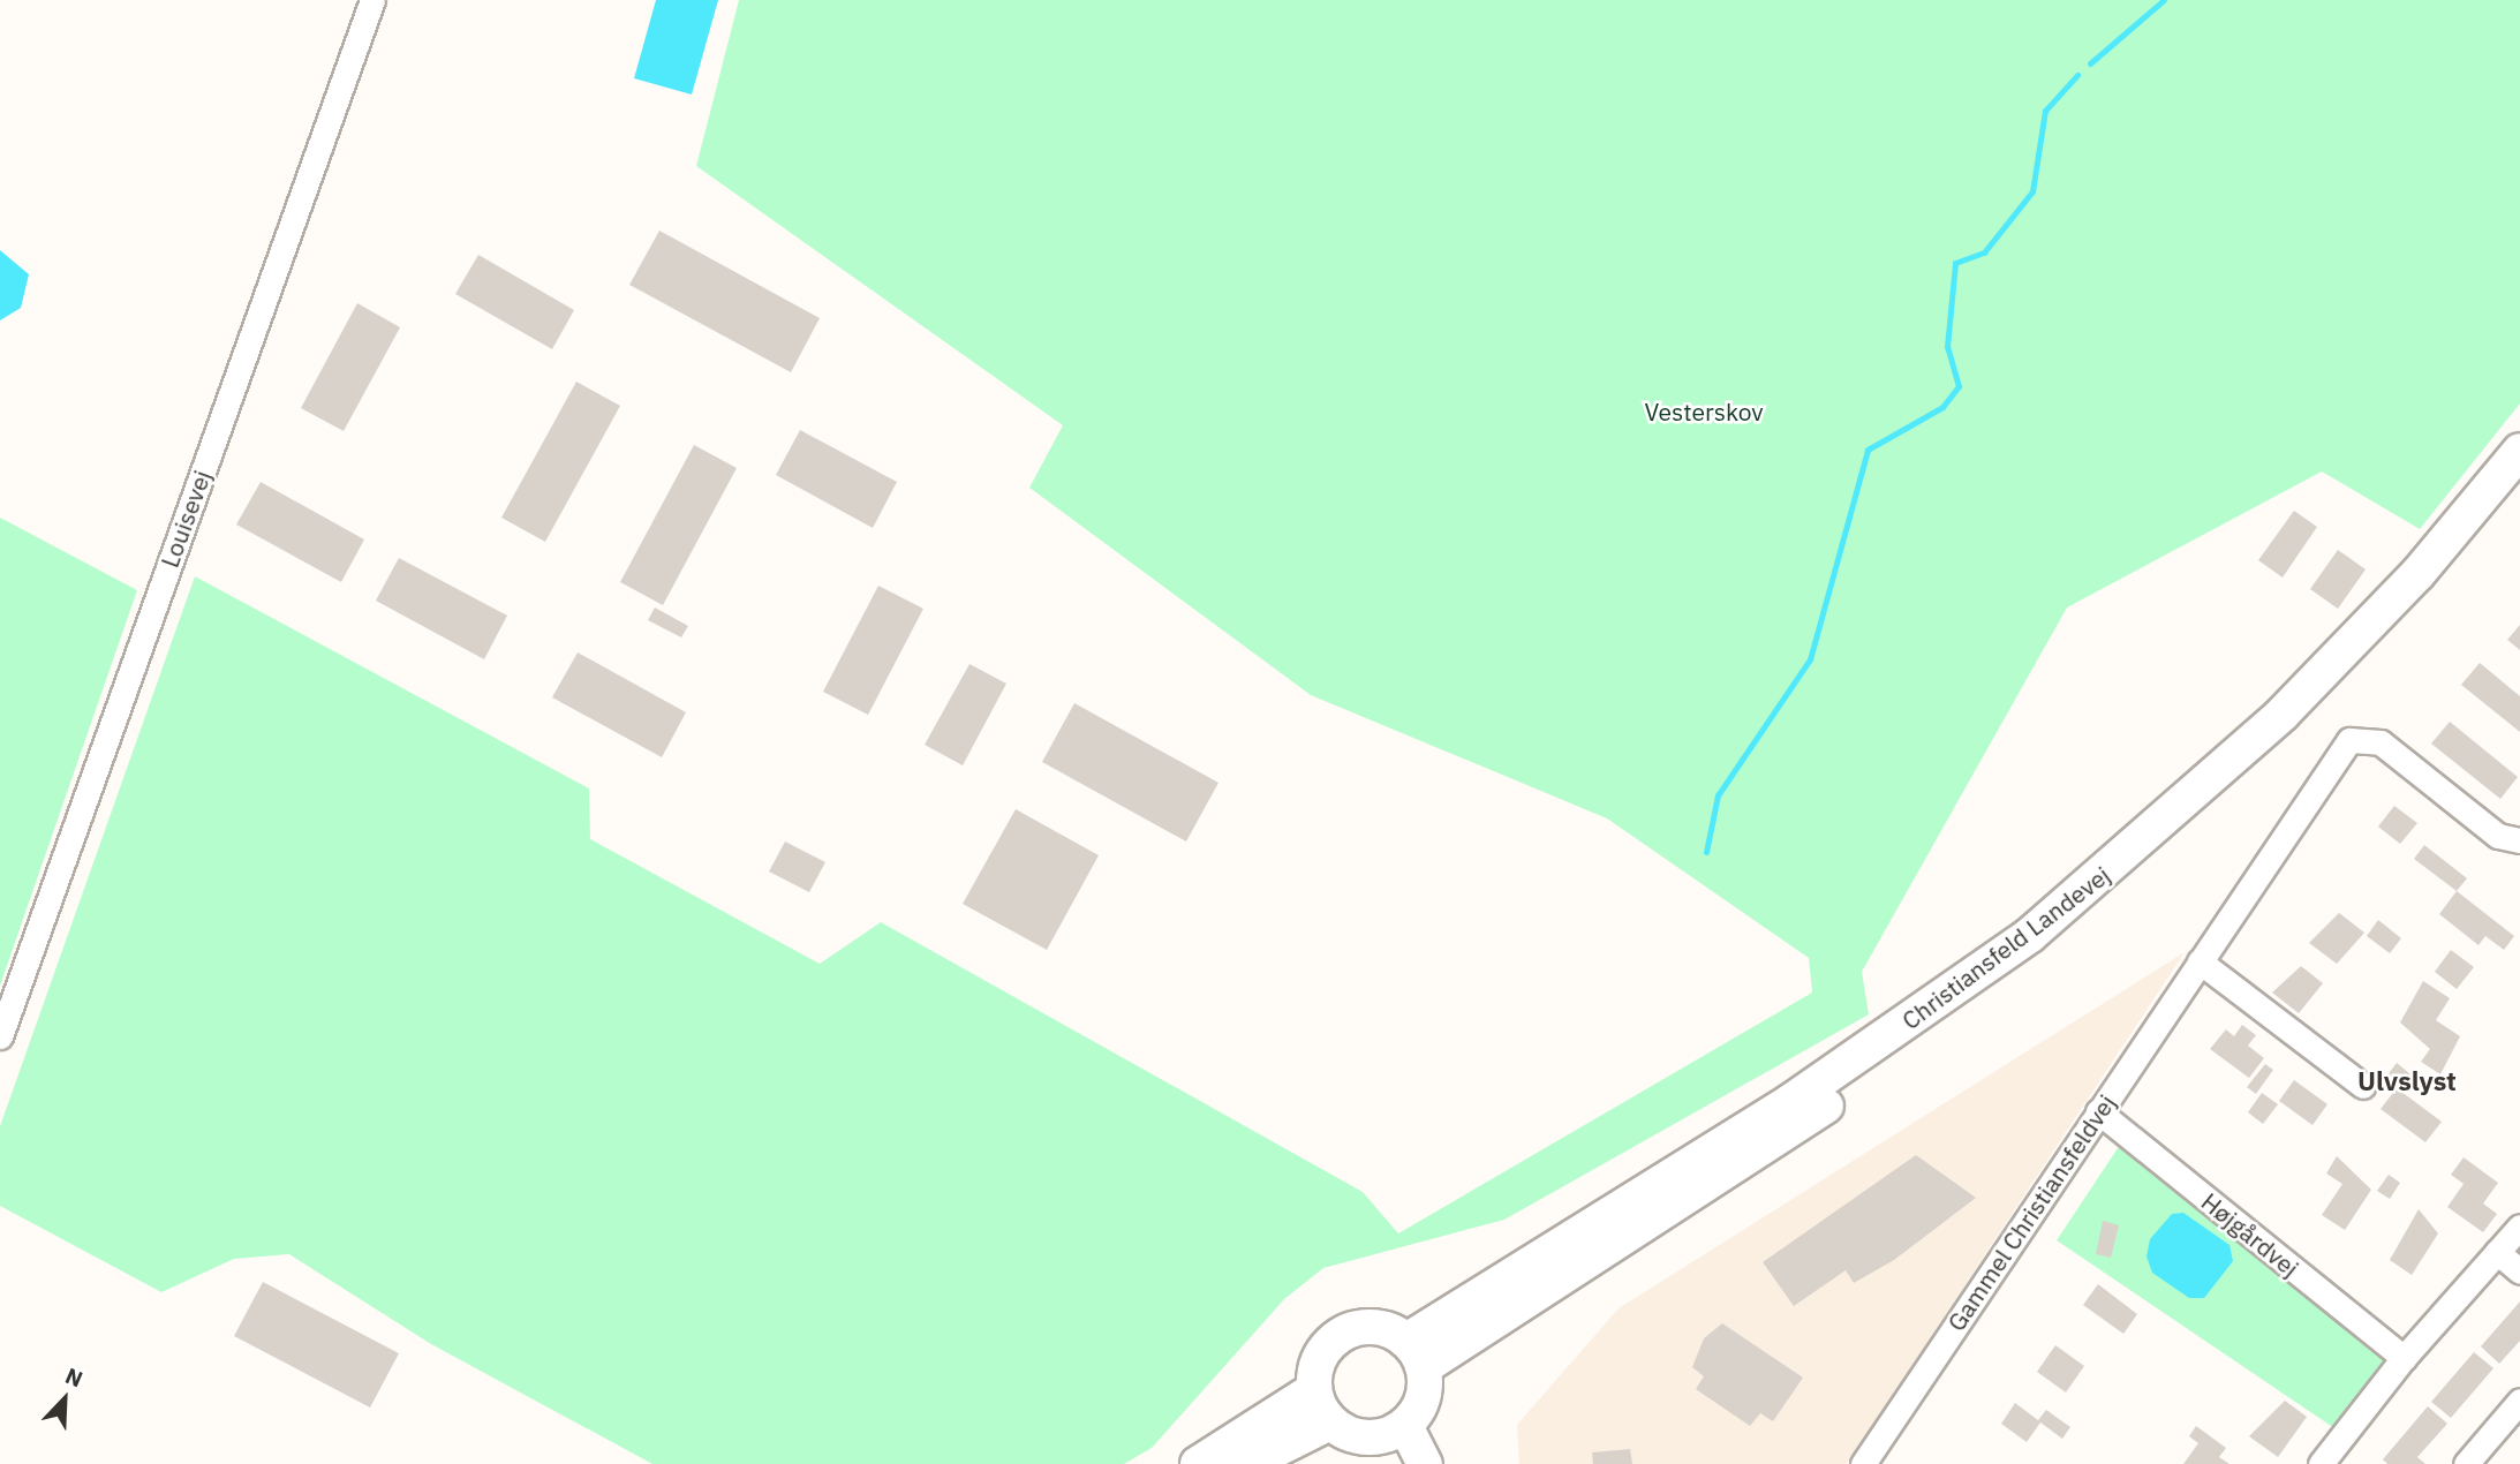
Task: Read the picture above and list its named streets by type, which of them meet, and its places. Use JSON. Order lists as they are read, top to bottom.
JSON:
{
  "streets": {
    "main road": ["Christiansfeld Landevej"],
    "street": ["Louisevej", "Gammel Christiansfeldvej", "Højgårdvej"]
  },
  "crossings": [
    ["Gammel Christiansfeldvej", "Højgårdvej"]
  ],
  "districts": ["Ulvslyst"],
  "parks": ["Vesterskov"],
  "north": "top right"
}
